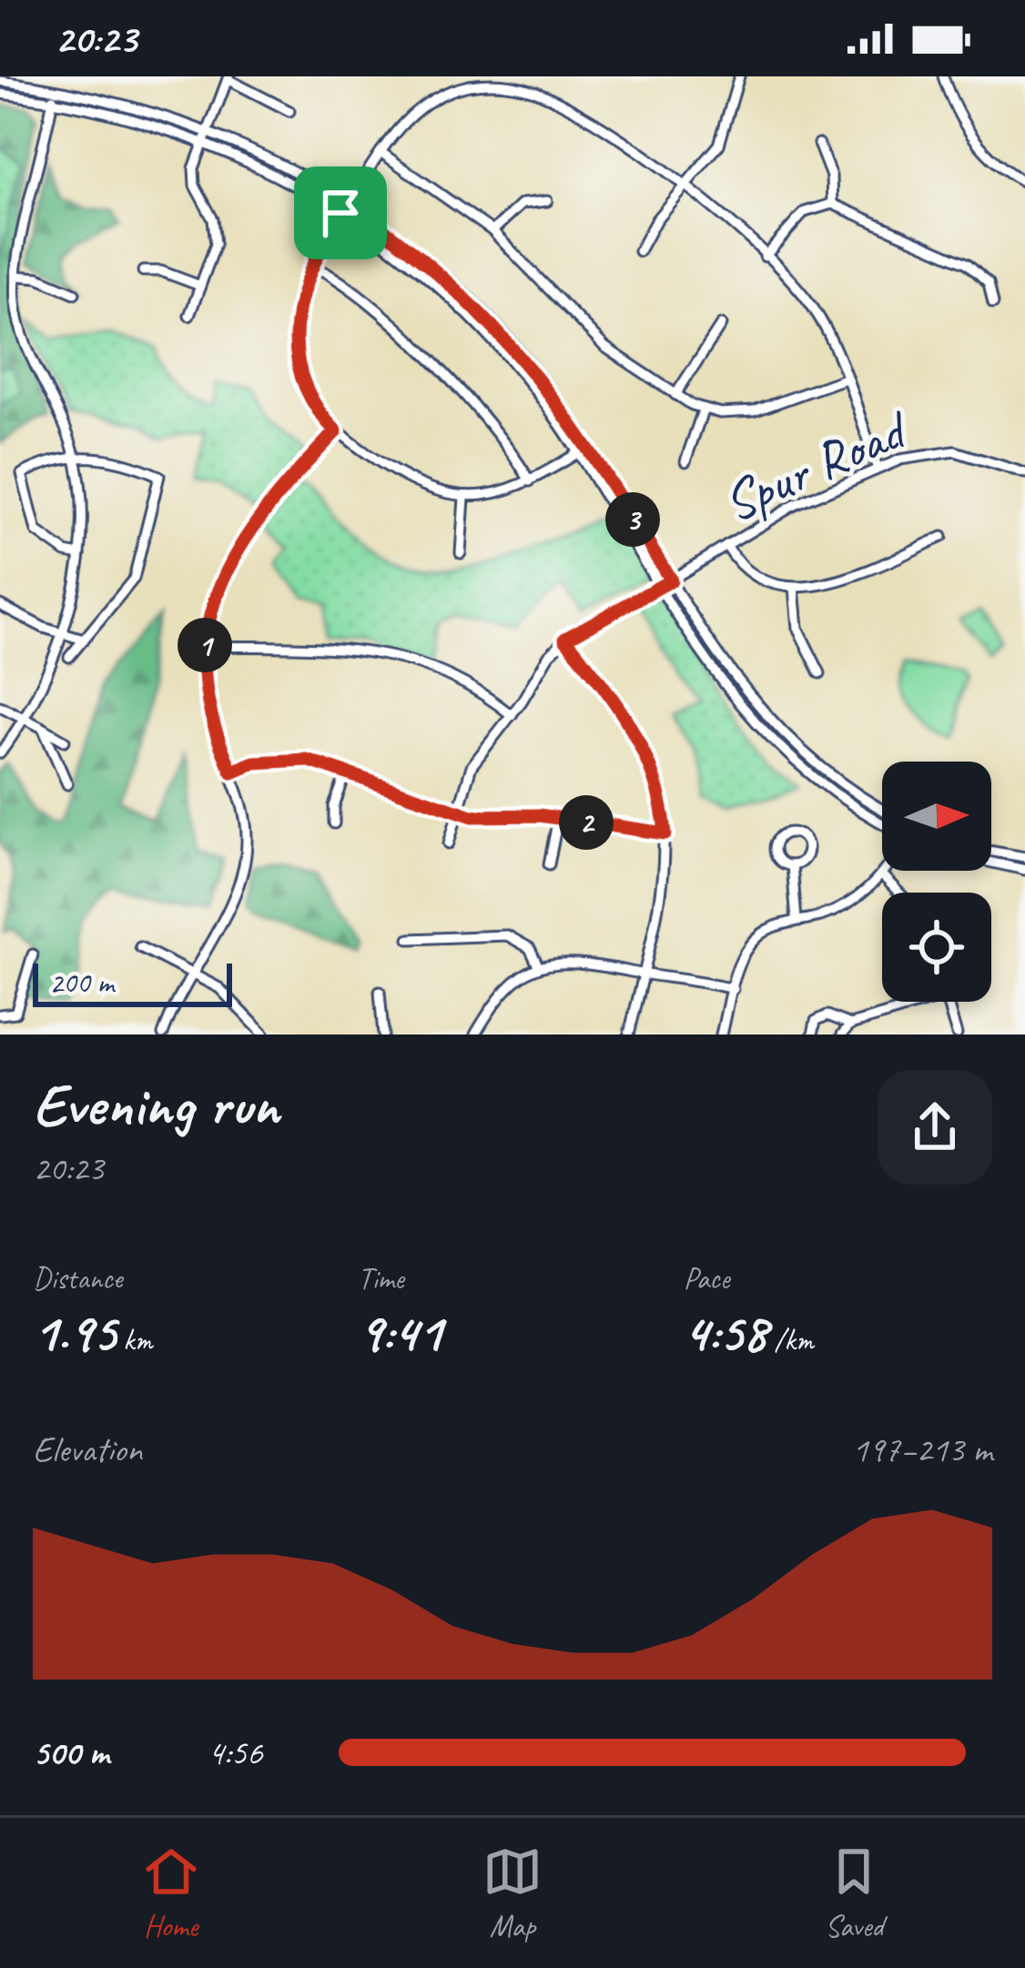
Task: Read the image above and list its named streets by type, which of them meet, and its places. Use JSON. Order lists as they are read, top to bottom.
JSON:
{
  "streets": {
    "street": ["Spur Road"]
  },
  "scale_bar": "200 m",
  "north": "right",
  "page": {
    "status": "20:23",
    "pins": ["3", "1", "2"],
    "scale": "200 m",
    "heading": ["Evening run", "20:23"],
    "stats": [
      ["Distance", "1.95 km"],
      ["Time", "9:41"],
      ["Pace", "4:58 /km"]
    ],
    "chart": ["Elevation", "197–213 m"],
    "list": [
      {
        "name": "500 m",
        "note": "4:56"
      }
    ],
    "tabs": ["Home", "Map", "Saved"]
  }
}
